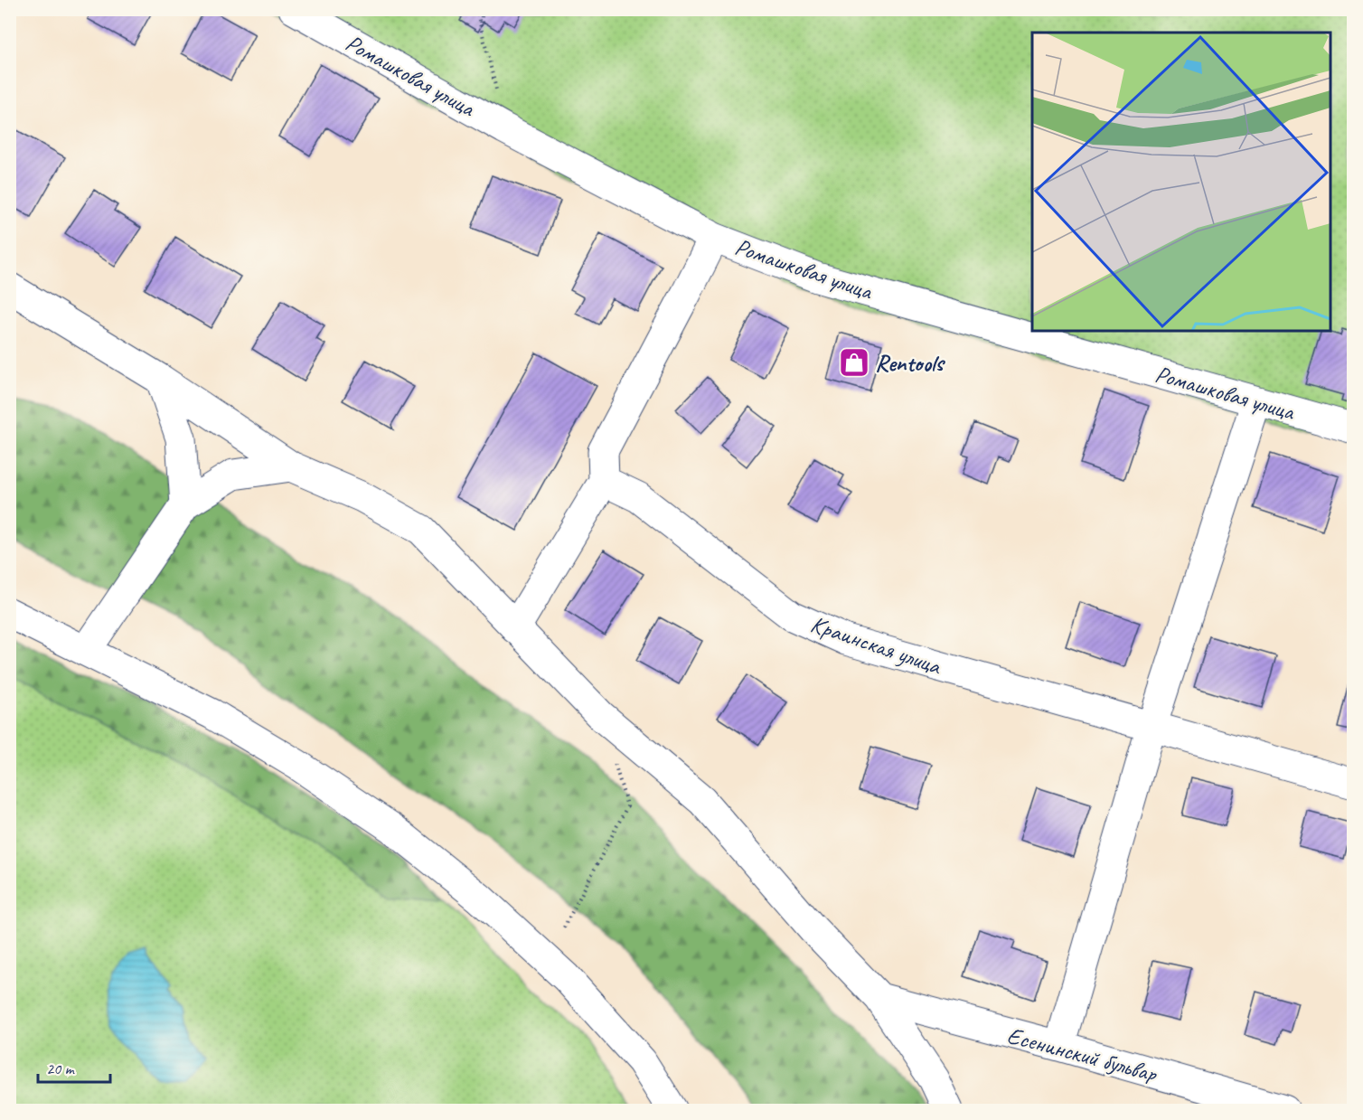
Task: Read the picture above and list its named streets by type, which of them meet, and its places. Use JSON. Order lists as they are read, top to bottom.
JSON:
{
  "streets": {
    "street": ["Ромашковая улица", "Краинская улица", "Есенинский бульвар"]
  },
  "places": {
    "shop": ["Rentools"]
  },
  "scale_bar": "20 m"
}
